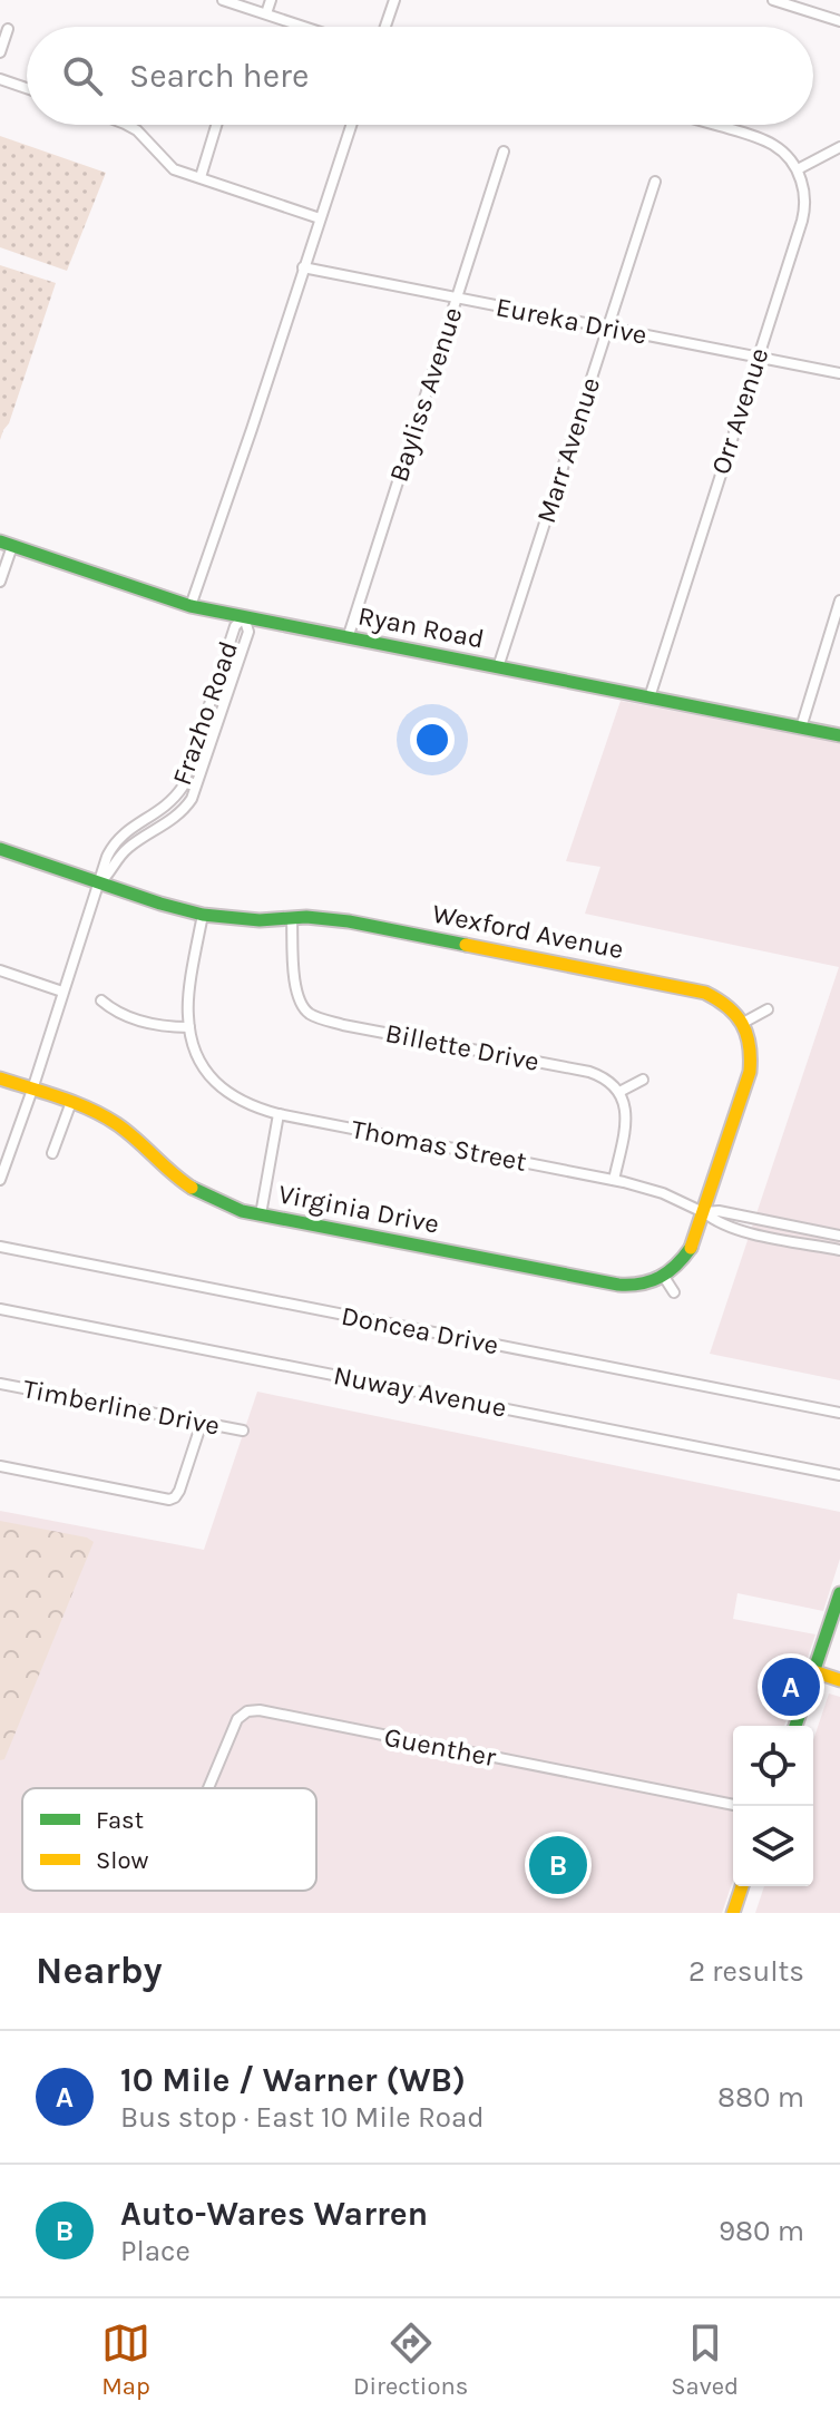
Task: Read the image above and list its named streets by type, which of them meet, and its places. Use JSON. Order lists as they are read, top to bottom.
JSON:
{
  "streets": {
    "street": [
      "Eureka Drive",
      "Bayliss Avenue",
      "Orr Avenue",
      "Marr Avenue",
      "Ryan Road",
      "Frazho Road",
      "Wexford Avenue",
      "Billette Drive",
      "Thomas Street",
      "Virginia Drive",
      "Doncea Drive",
      "Nuway Avenue",
      "Timberline Drive",
      "Guenther"
    ]
  },
  "crossings": [
    ["Eureka Drive", "Bayliss Avenue"],
    ["Eureka Drive", "Orr Avenue"],
    ["Eureka Drive", "Marr Avenue"],
    ["Eureka Drive", "Frazho Road"],
    ["Bayliss Avenue", "Ryan Road"],
    ["Orr Avenue", "Ryan Road"],
    ["Marr Avenue", "Ryan Road"],
    ["Ryan Road", "Frazho Road"],
    ["Frazho Road", "Wexford Avenue"],
    ["Frazho Road", "Virginia Drive"],
    ["Wexford Avenue", "Billette Drive"],
    ["Wexford Avenue", "Thomas Street"]
  ],
  "legend": ["Fast", "Slow"],
  "page": {
    "search": "Search here",
    "pins": ["A", "B"],
    "heading": ["Nearby", "2 results"],
    "list": [
      {
        "mark": "A",
        "name": "10 Mile / Warner (WB)",
        "note": "Bus stop · East 10 Mile Road",
        "value": "880 m"
      },
      {
        "mark": "B",
        "name": "Auto-Wares Warren",
        "note": "Place",
        "value": "980 m"
      }
    ],
    "nav": ["Map", "Directions", "Saved"]
  }
}
